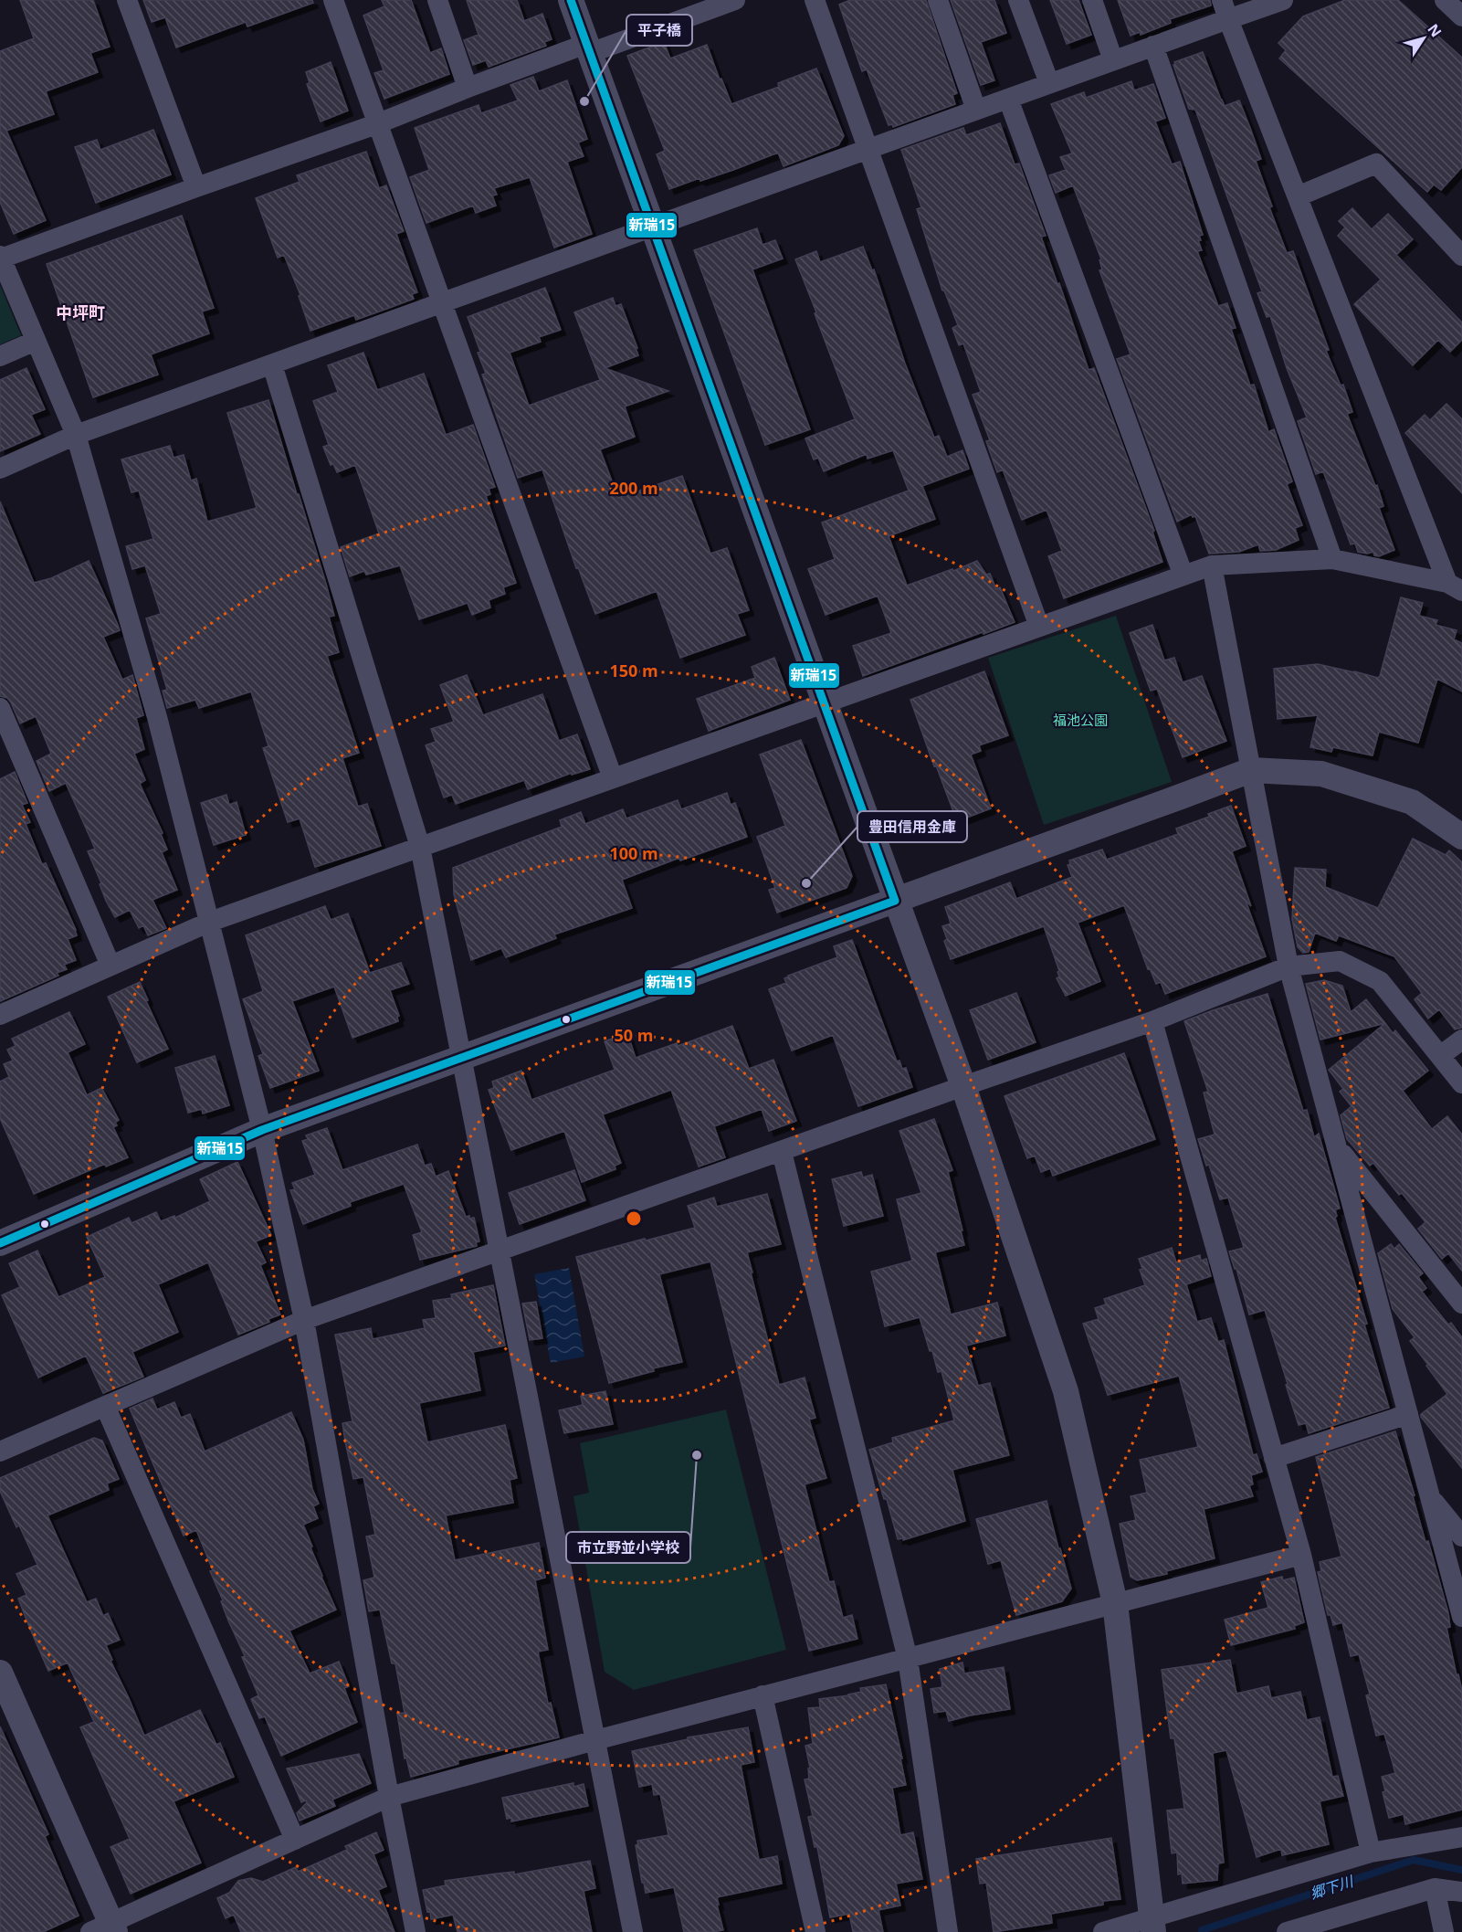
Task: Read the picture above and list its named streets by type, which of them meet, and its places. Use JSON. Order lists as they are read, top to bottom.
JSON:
{
  "districts": ["中坪町"],
  "water": ["郷下川"],
  "parks": ["福池公園"],
  "places": ["平子橋", "豊田信用金庫", "市立野並小学校"],
  "lines": ["transit line 新瑞15"],
  "north": "top right",
  "rings": [
    "200 m",
    "150 m",
    "100 m",
    "50 m"
  ]
}
